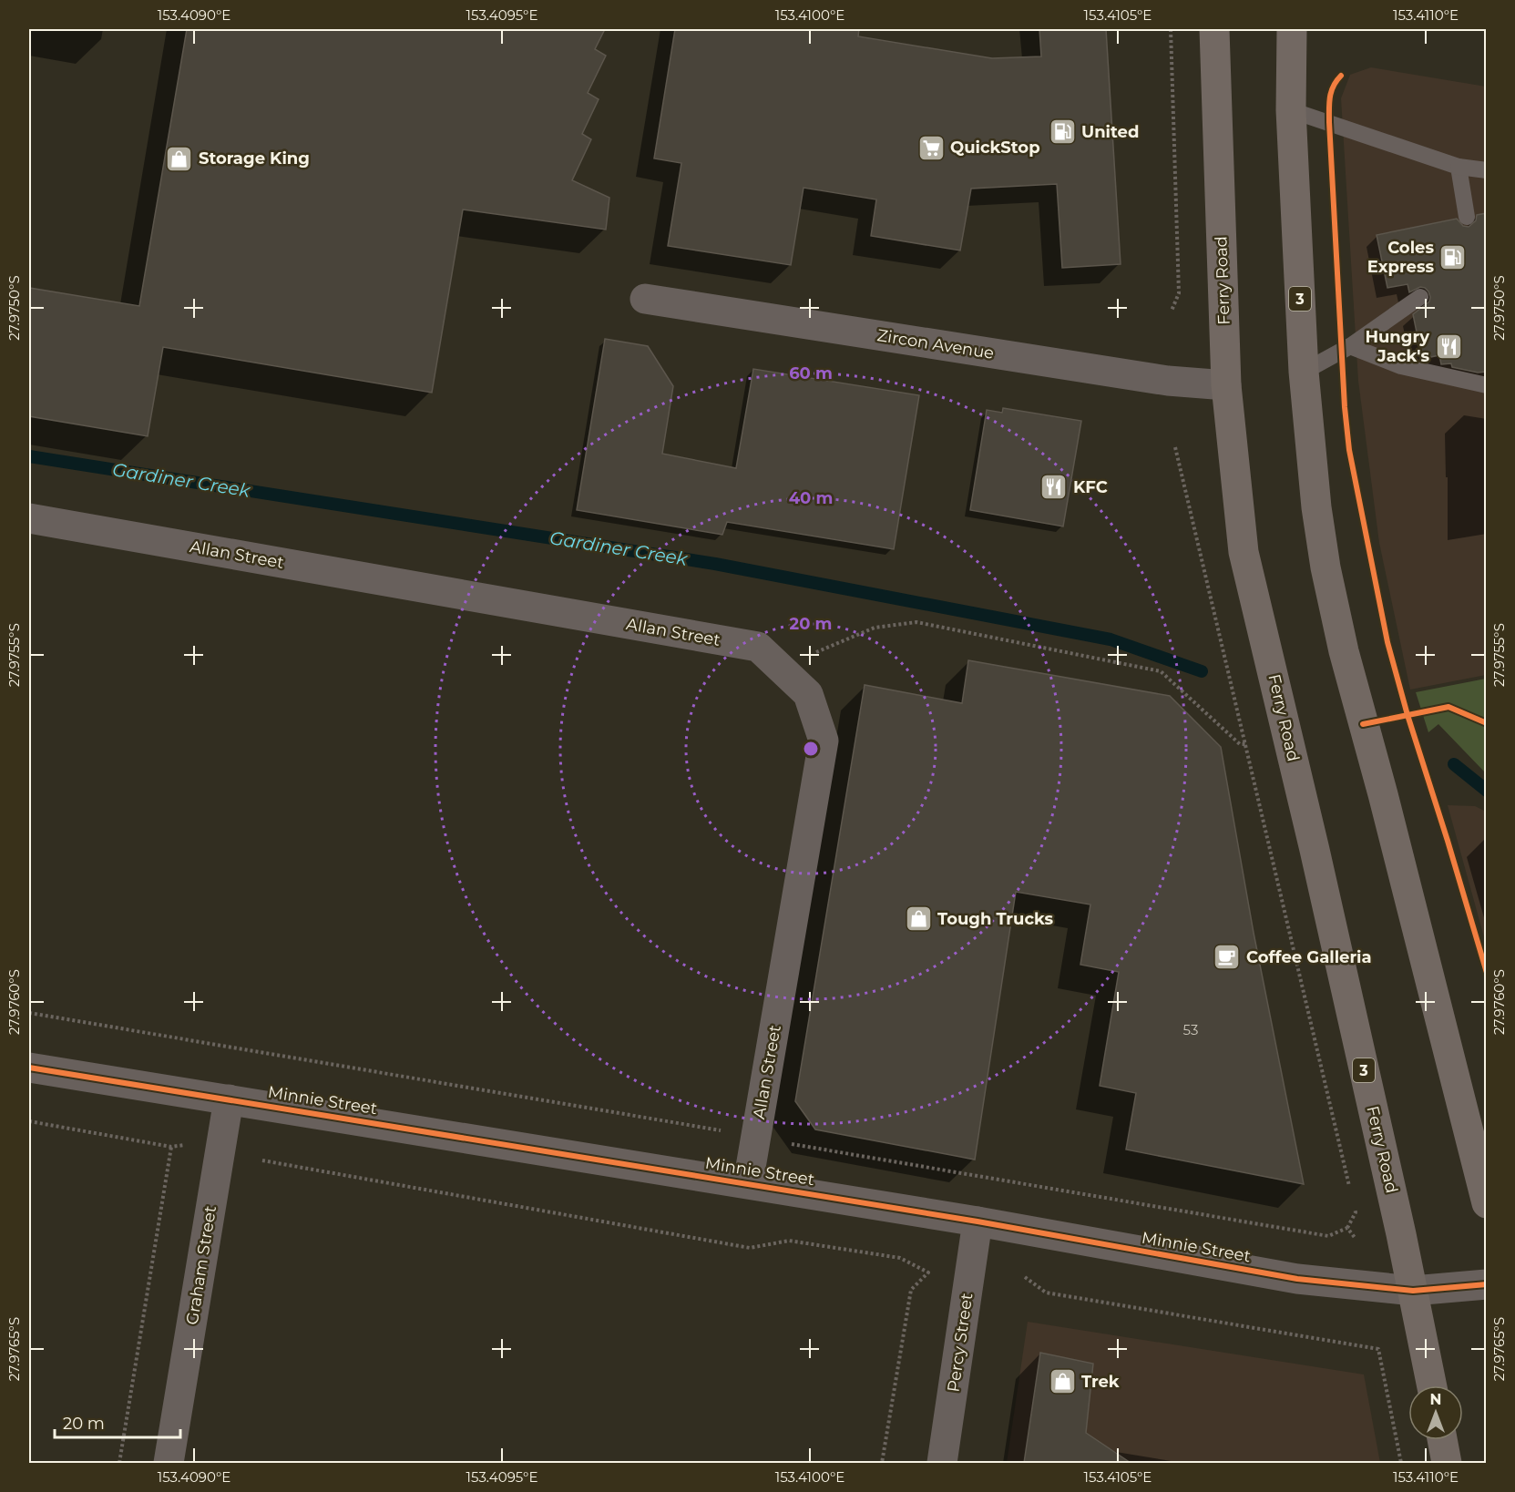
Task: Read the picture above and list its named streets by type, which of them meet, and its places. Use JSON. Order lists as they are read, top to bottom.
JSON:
{
  "streets": {
    "main road": ["Ferry Road", "3"],
    "street": [
      "Zircon Avenue",
      "Allan Street",
      "Minnie Street",
      "Graham Street",
      "Percy Street"
    ]
  },
  "crossings": [
    ["Ferry Road", "Zircon Avenue"],
    ["Ferry Road", "Minnie Street"],
    ["Allan Street", "Minnie Street"],
    ["Minnie Street", "Graham Street"],
    ["Minnie Street", "Percy Street"]
  ],
  "water": ["Gardiner Creek"],
  "places": {
    "fuel station": ["United", "Coles Express"],
    "supermarket": ["QuickStop"],
    "shop": ["Storage King", "Tough Trucks", "Trek"],
    "restaurant": ["Hungry Jack's", "KFC"],
    "cafe": ["Coffee Galleria"]
  },
  "house_numbers": ["53"],
  "scale_bar": "20 m",
  "north": "top",
  "coordinates": [
    "153.4090°E",
    "153.4095°E",
    "153.4100°E",
    "153.4105°E",
    "153.4110°E",
    "27.9750°S",
    "27.9755°S",
    "27.9760°S",
    "27.9765°S"
  ],
  "rings": ["60 m", "40 m", "20 m"]
}
